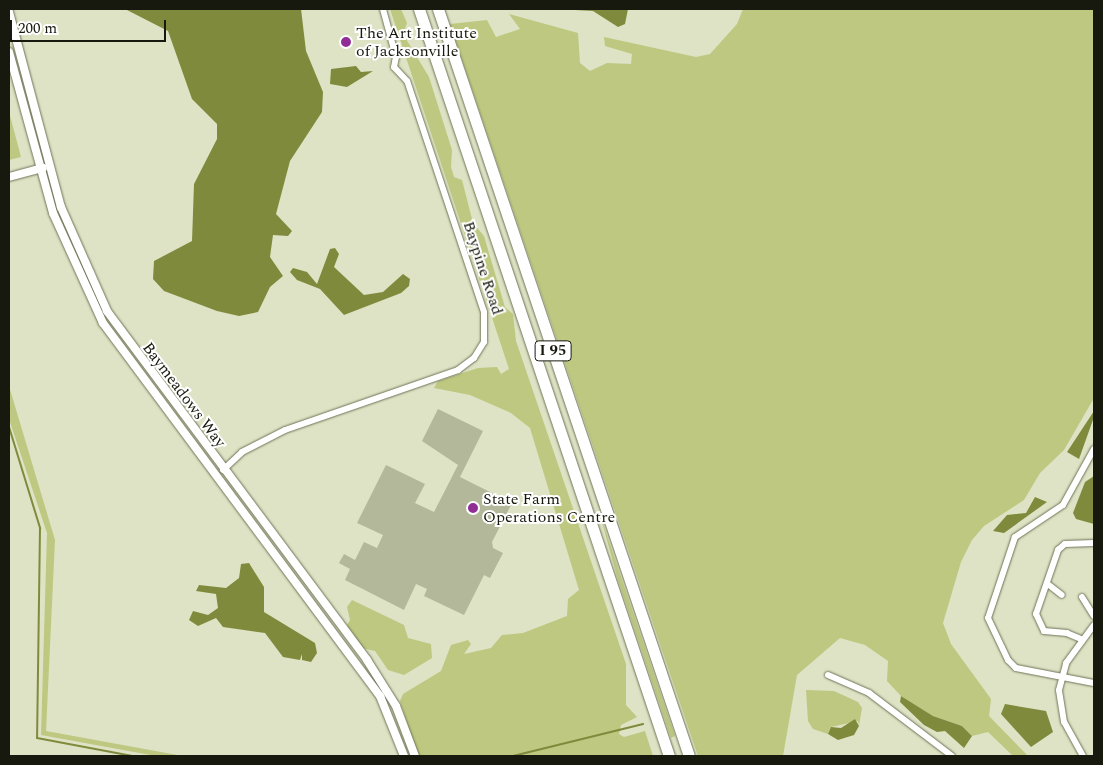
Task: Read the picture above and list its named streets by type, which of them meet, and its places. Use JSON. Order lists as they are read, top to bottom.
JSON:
{
  "streets": {
    "highway": ["I 95"],
    "street": ["Baypine Road", "Baymeadows Way"]
  },
  "crossings": [
    ["Baypine Road", "Baymeadows Way"]
  ],
  "places": ["The Art Institute of Jacksonville", "State Farm Operations Centre"],
  "scale_bar": "200 m"
}
